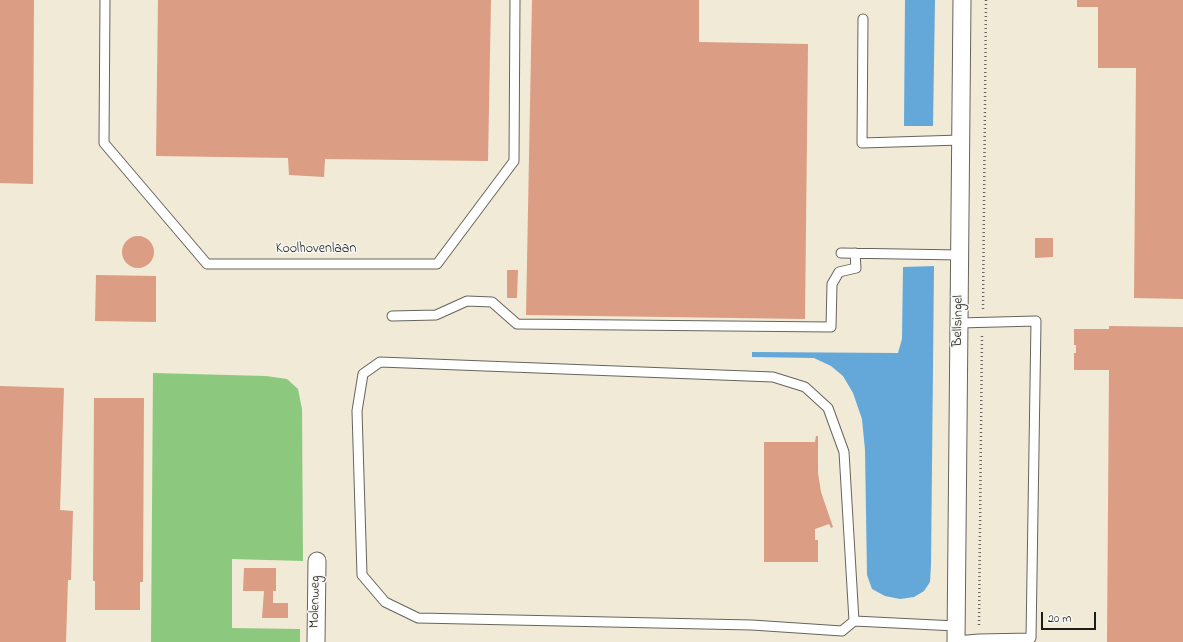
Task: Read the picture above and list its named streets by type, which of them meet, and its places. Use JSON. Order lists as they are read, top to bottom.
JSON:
{
  "streets": {
    "street": ["Bellsingel", "Molenweg"],
    "lane": ["Koolhovenlaan"]
  },
  "scale_bar": "20 m"
}
